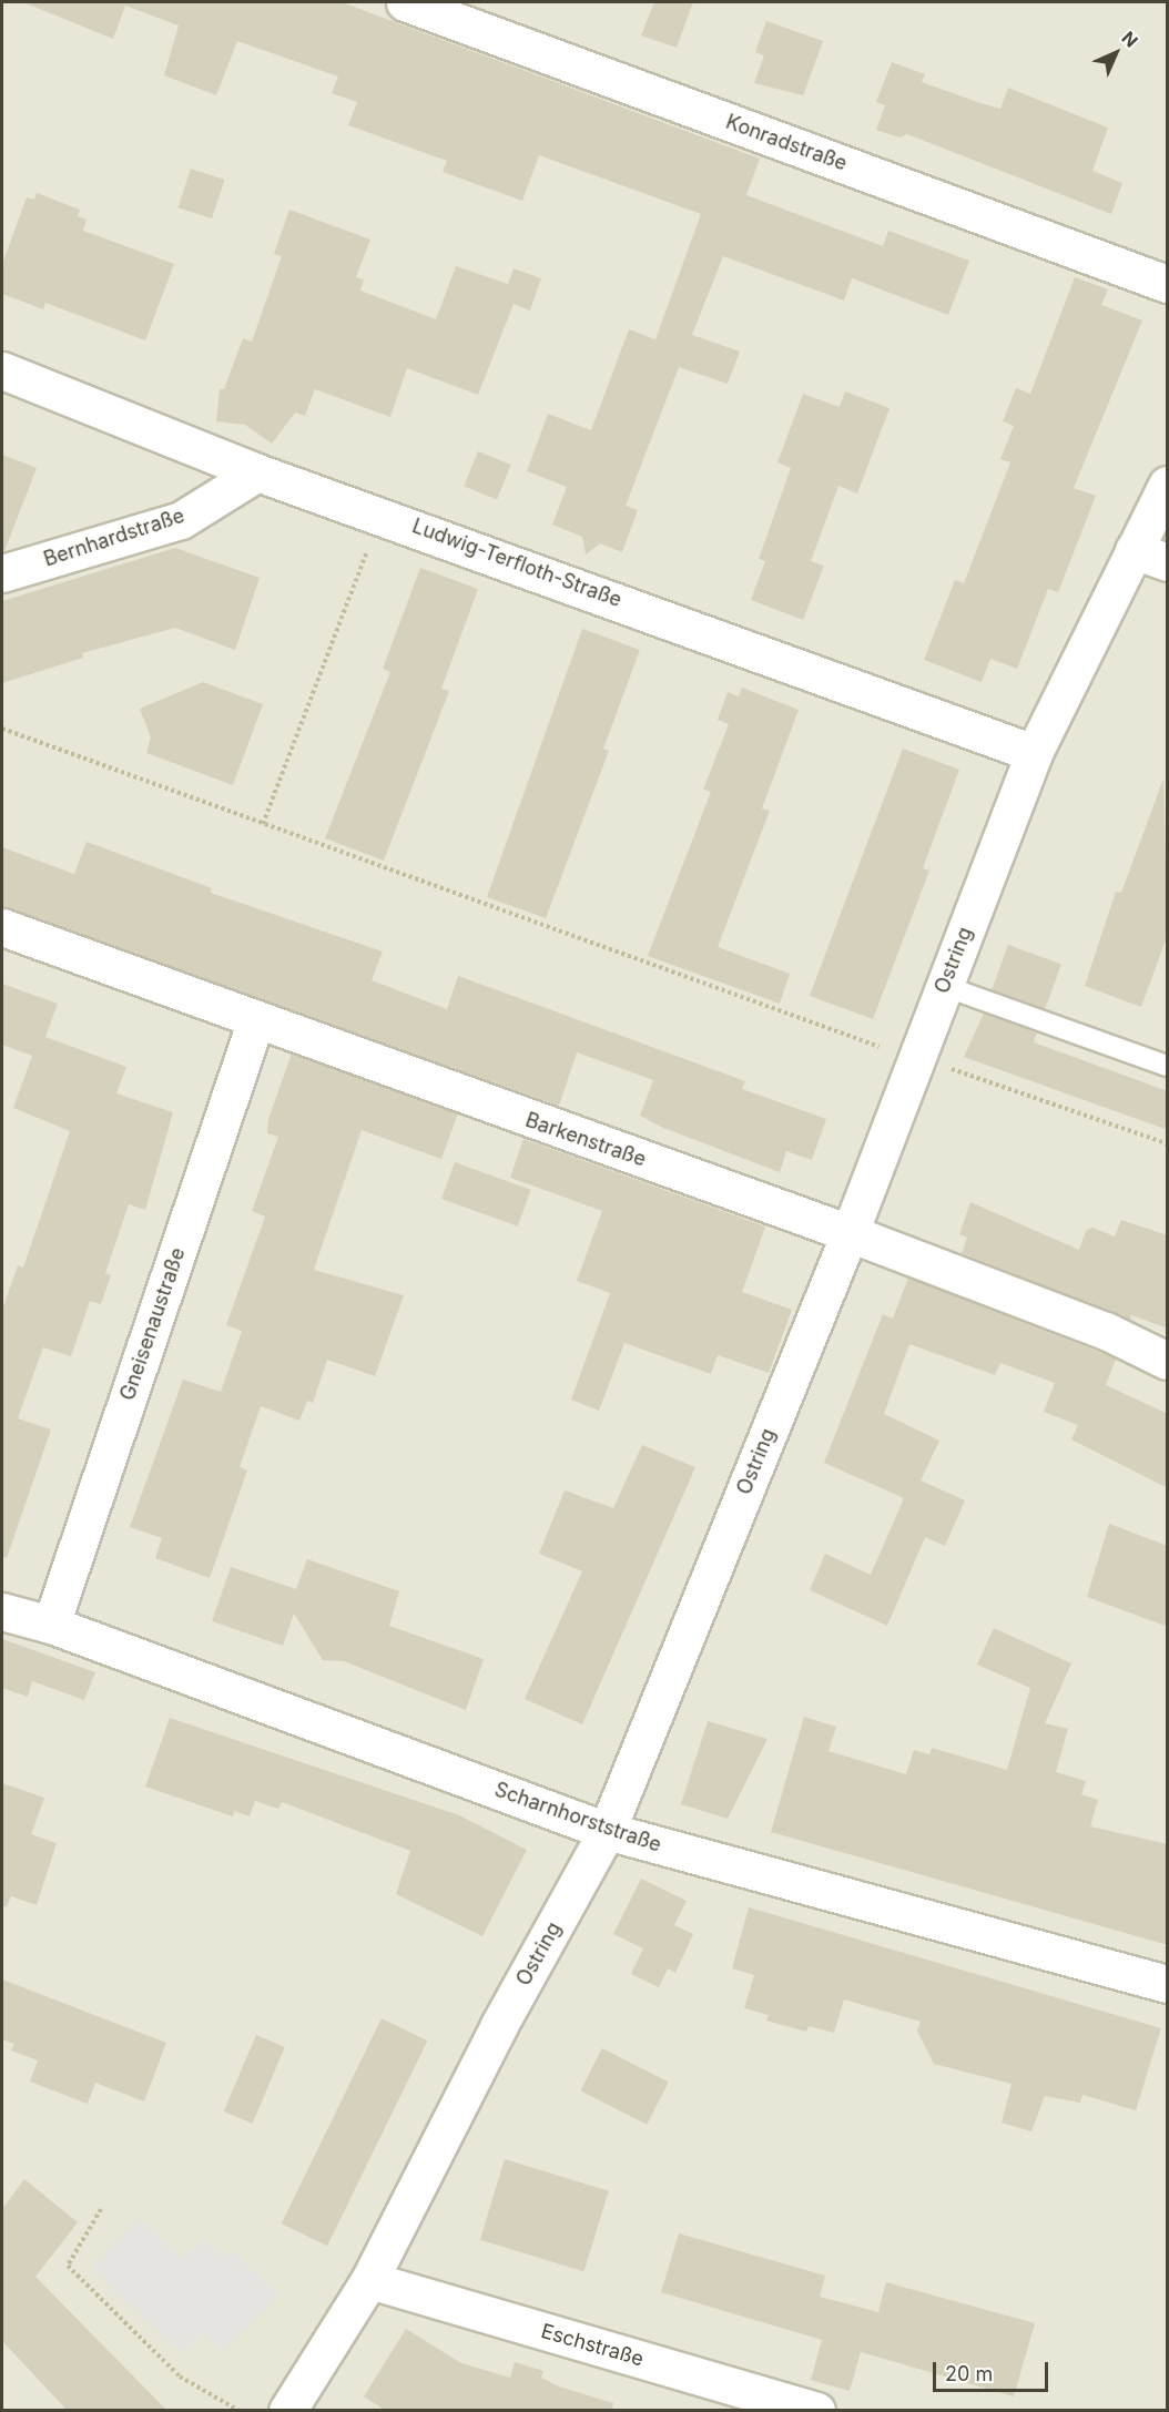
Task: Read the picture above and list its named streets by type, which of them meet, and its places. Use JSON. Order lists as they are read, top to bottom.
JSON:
{
  "streets": {
    "street": [
      "Konradstraße",
      "Bernhardstraße",
      "Ludwig-Terfloth-Straße",
      "Ostring",
      "Barkenstraße",
      "Gneisenaustraße",
      "Scharnhorststraße",
      "Eschstraße"
    ]
  },
  "crossings": [
    ["Bernhardstraße", "Ludwig-Terfloth-Straße"],
    ["Ludwig-Terfloth-Straße", "Ostring"],
    ["Ostring", "Barkenstraße"],
    ["Ostring", "Scharnhorststraße"],
    ["Ostring", "Eschstraße"],
    ["Barkenstraße", "Gneisenaustraße"],
    ["Gneisenaustraße", "Scharnhorststraße"]
  ],
  "scale_bar": "20 m",
  "north": "top right"
}
